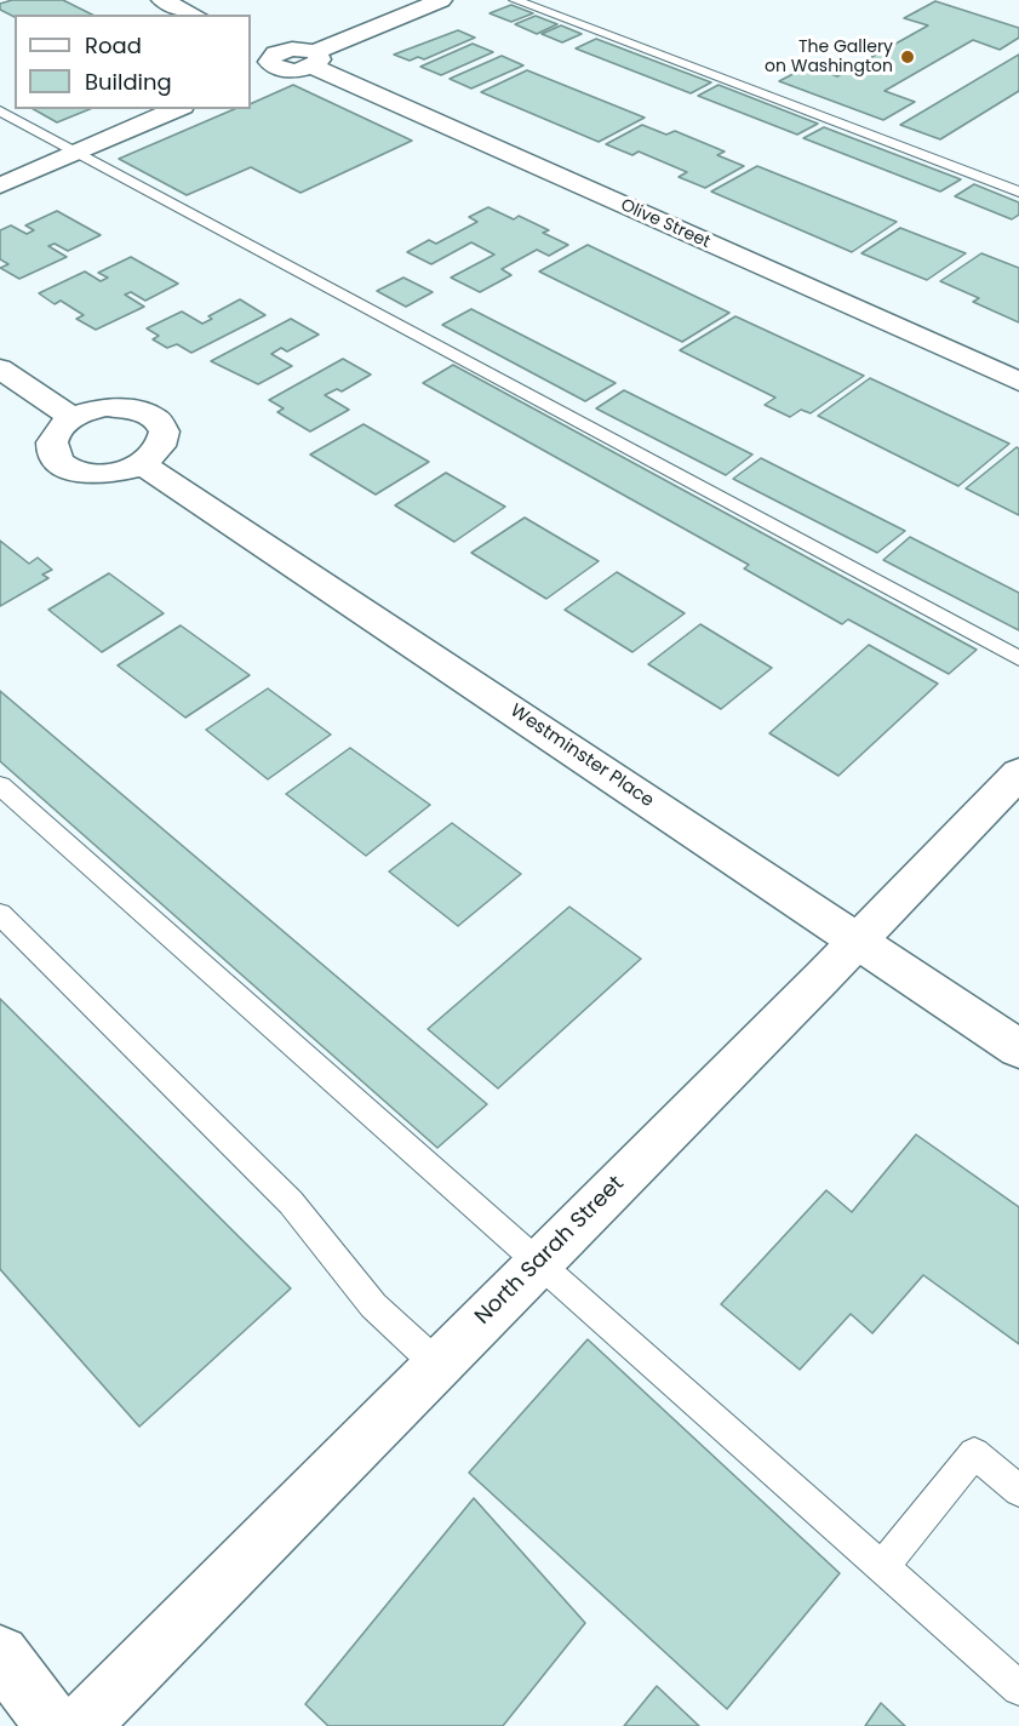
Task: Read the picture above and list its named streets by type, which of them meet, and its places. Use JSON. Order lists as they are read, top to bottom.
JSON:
{
  "streets": {
    "street": ["Olive Street", "Westminster Place", "North Sarah Street"]
  },
  "crossings": [
    ["Westminster Place", "North Sarah Street"]
  ],
  "places": ["The Gallery on Washington"],
  "legend": ["Road", "Building"]
}
